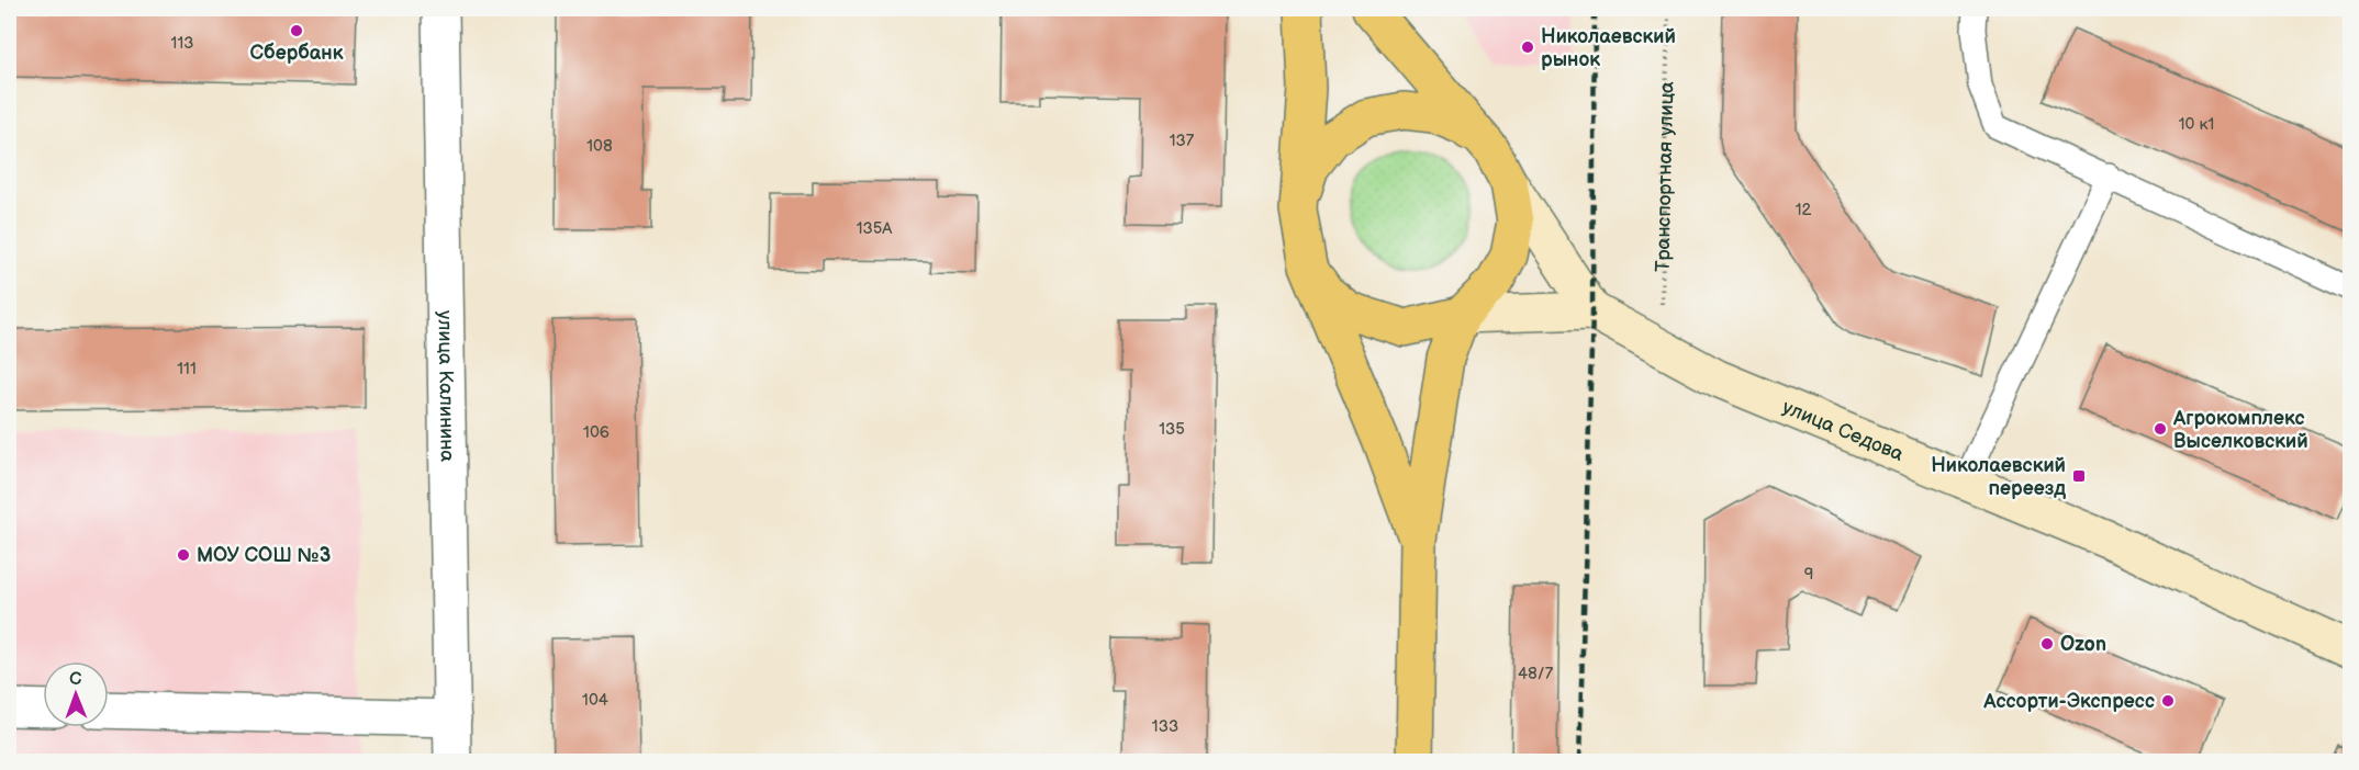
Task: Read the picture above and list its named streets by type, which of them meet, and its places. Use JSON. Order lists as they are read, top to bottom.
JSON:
{
  "streets": {
    "main road": ["улица Седова"],
    "street": ["улица Калинина"],
    "path": ["Транспортная улица"]
  },
  "crossings": [
    ["Транспортная улица", "улица Седова"]
  ],
  "places": {
    "other": [
      "Сбербанк",
      "Николаевский рынок",
      "Агрокомплекс Выселковский",
      "МОУ СОШ №3",
      "Ozon",
      "Ассорти-Экспресс"
    ],
    "transit": ["Николаевский переезд"]
  },
  "house_numbers": [
    "113",
    "10 к1",
    "137",
    "108",
    "12",
    "135А",
    "111",
    "135",
    "106",
    "9",
    "48/7",
    "104",
    "133"
  ],
  "north": "top"
}
